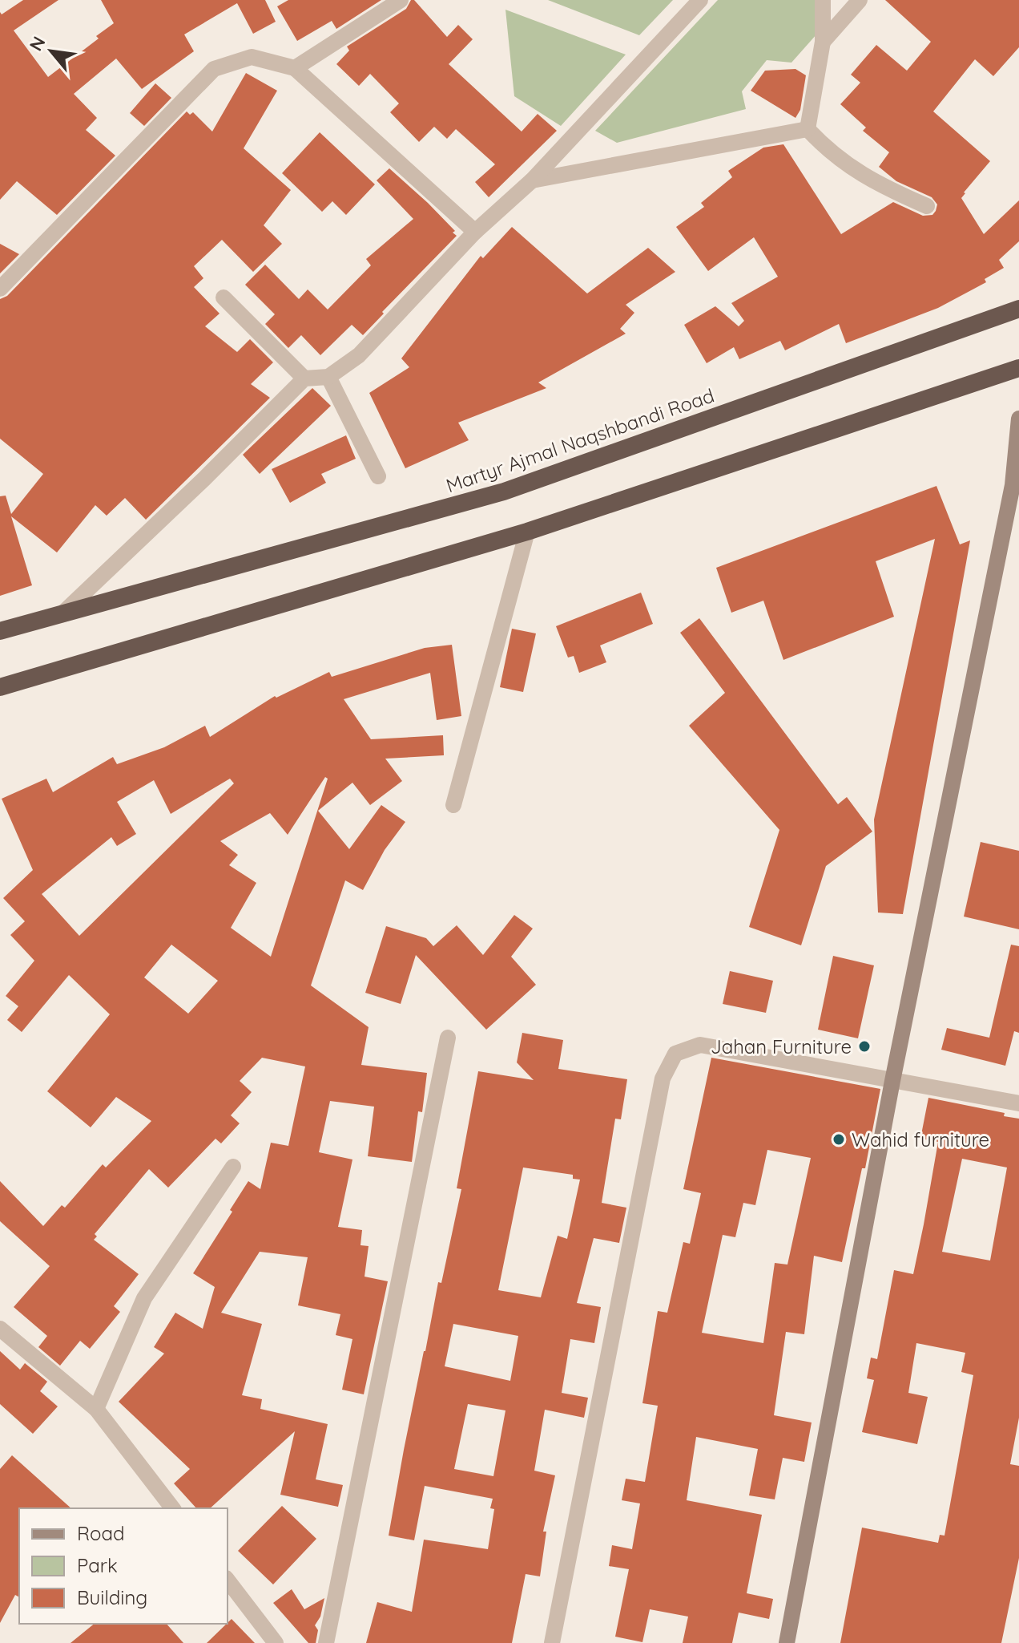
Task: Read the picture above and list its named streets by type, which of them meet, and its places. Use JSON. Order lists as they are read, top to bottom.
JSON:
{
  "streets": {
    "highway": ["Martyr Ajmal Naqshbandi Road"]
  },
  "places": ["Jahan Furniture", "Wahid furniture"],
  "legend": ["Road", "Park", "Building"],
  "north": "top left"
}
